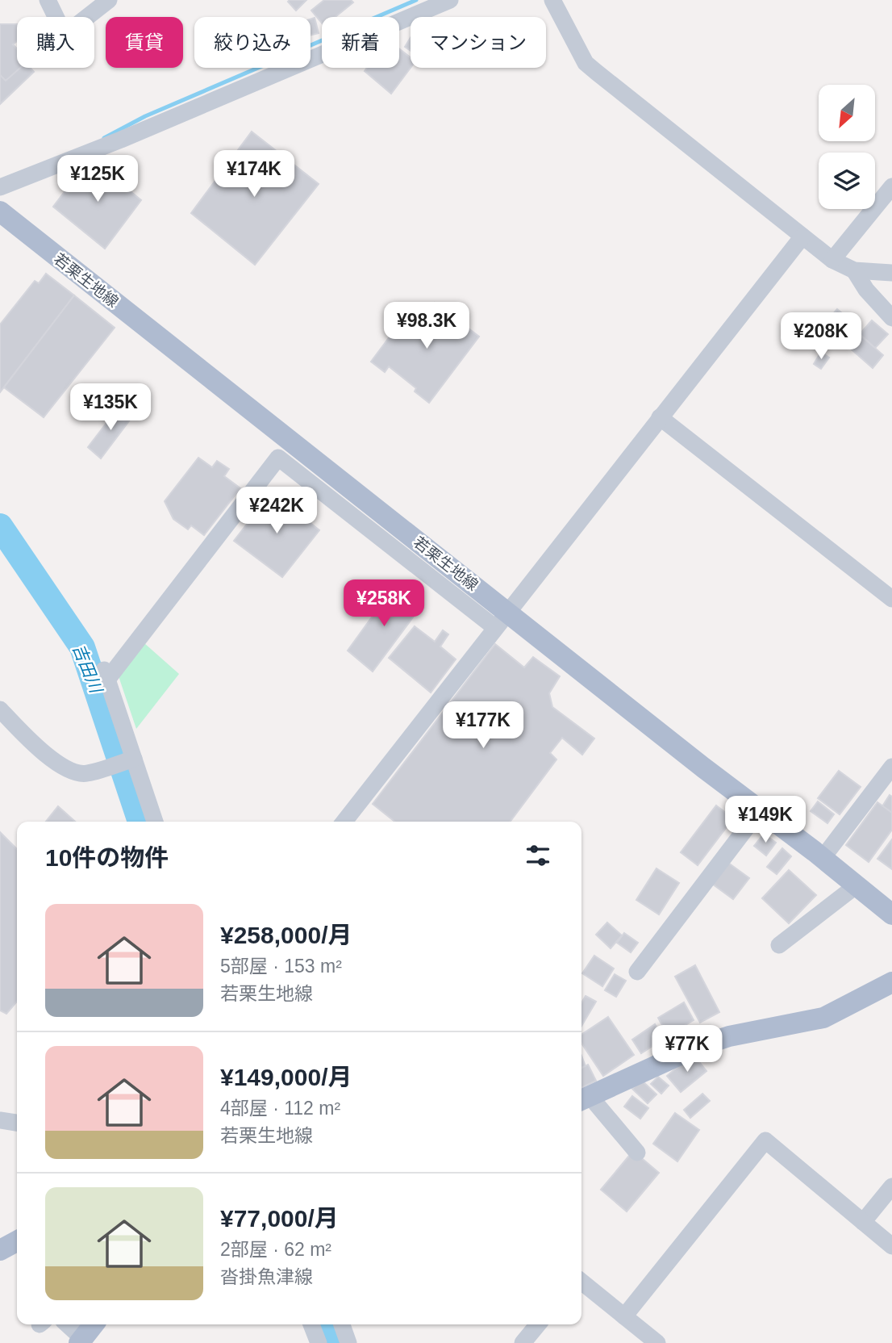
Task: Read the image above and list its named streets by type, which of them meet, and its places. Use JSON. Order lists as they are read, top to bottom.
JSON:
{
  "streets": {
    "main road": ["若栗生地線"]
  },
  "water": ["吉田川"],
  "north": "bottom left",
  "page": {
    "chip": [
      "購入",
      "賃貸",
      "絞り込み",
      "新着",
      "マンション"
    ],
    "price": [
      "¥174K",
      "¥125K",
      "¥98.3K",
      "¥208K",
      "¥135K",
      "¥242K",
      "¥258K",
      "¥177K",
      "¥149K",
      "¥77K"
    ],
    "heading": "10件の物件",
    "list": [
      {
        "name": "¥258,000/月",
        "note": "5部屋 · 153 m² · 若栗生地線"
      },
      {
        "name": "¥149,000/月",
        "note": "4部屋 · 112 m² · 若栗生地線"
      },
      {
        "name": "¥77,000/月",
        "note": "2部屋 · 62 m² · 沓掛魚津線"
      }
    ]
  }
}
